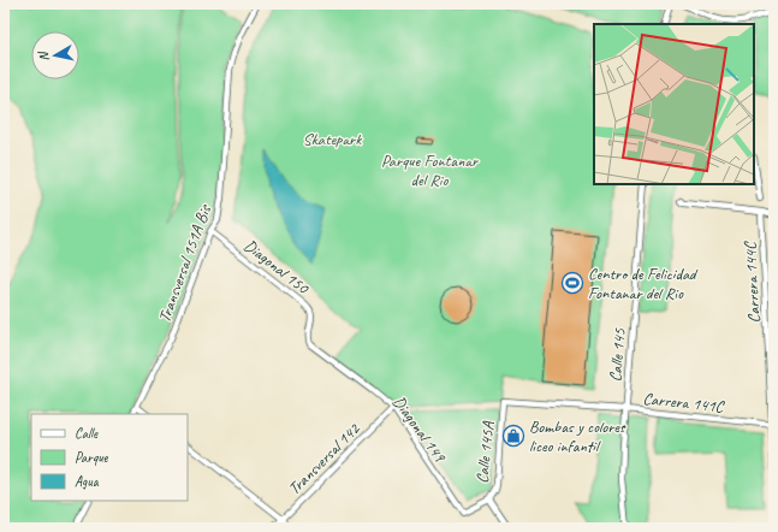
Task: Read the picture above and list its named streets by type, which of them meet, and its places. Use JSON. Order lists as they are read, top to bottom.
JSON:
{
  "streets": {
    "street": [
      "Transversal 151A Bis",
      "Diagonal 150",
      "Carrera 144C",
      "Calle 145",
      "Carrera 141C",
      "Diagonal 149",
      "Calle 145A",
      "Transversal 142"
    ]
  },
  "crossings": [
    ["Transversal 151A Bis", "Diagonal 150"],
    ["Diagonal 150", "Diagonal 149"],
    ["Carrera 144C", "Carrera 141C"],
    ["Calle 145", "Carrera 141C"],
    ["Carrera 141C", "Calle 145A"],
    ["Diagonal 149", "Calle 145A"],
    ["Diagonal 149", "Transversal 142"]
  ],
  "parks": ["Skatepark", "Parque Fontanar del Rio"],
  "places": {
    "sports": ["Centro de Felicidad Fontanar del Rio"],
    "shop": ["Bombas y colores liceo infantil"]
  },
  "legend": ["Calle", "Parque", "Agua"],
  "north": "left"
}
